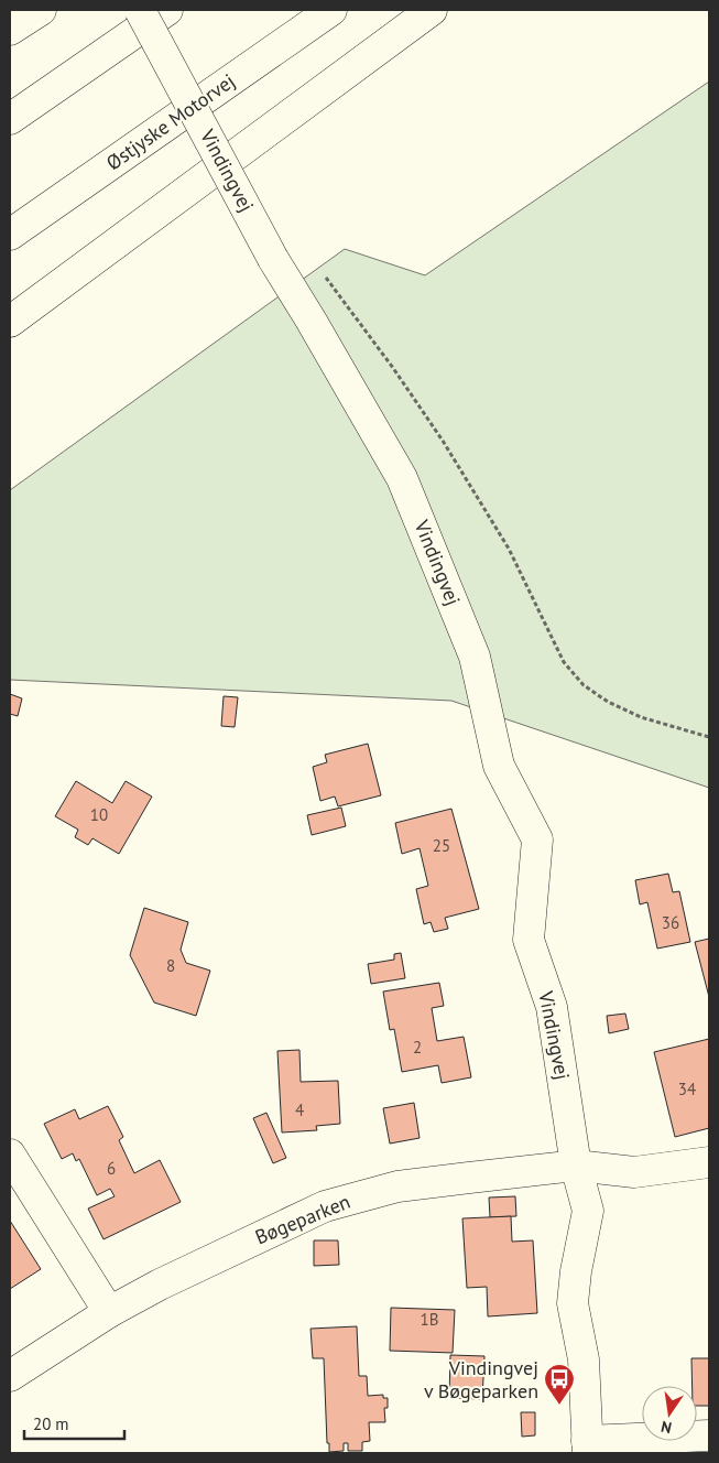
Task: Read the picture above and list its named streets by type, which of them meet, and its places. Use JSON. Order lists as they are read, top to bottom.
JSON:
{
  "streets": {
    "main road": ["Østjyske Motorvej", "Vindingvej", "Bøgeparken"]
  },
  "crossings": [
    ["Vindingvej", "Bøgeparken"]
  ],
  "places": {
    "bus stop": ["Vindingvej v Bøgeparken"]
  },
  "house_numbers": [
    "10",
    "25",
    "36",
    "8",
    "2",
    "34",
    "4",
    "6",
    "1B"
  ],
  "scale_bar": "20 m",
  "north": "bottom"
}
